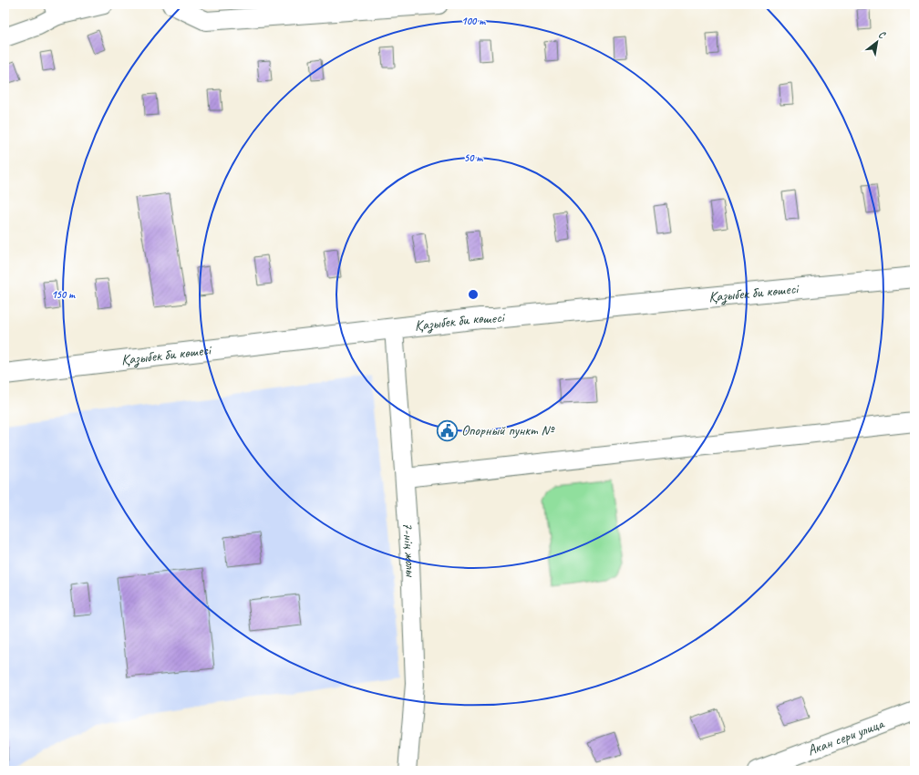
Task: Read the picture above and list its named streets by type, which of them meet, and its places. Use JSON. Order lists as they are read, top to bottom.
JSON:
{
  "streets": {
    "main road": ["Қазыбек би көшесі"],
    "street": ["7-нің жолы", "Акан сери улица"]
  },
  "crossings": [
    ["Қазыбек би көшесі", "7-нің жолы"]
  ],
  "places": {
    "public building": ["Опорный пункт №"]
  },
  "north": "top right",
  "rings": ["100 m", "50 m", "150 m"]
}
